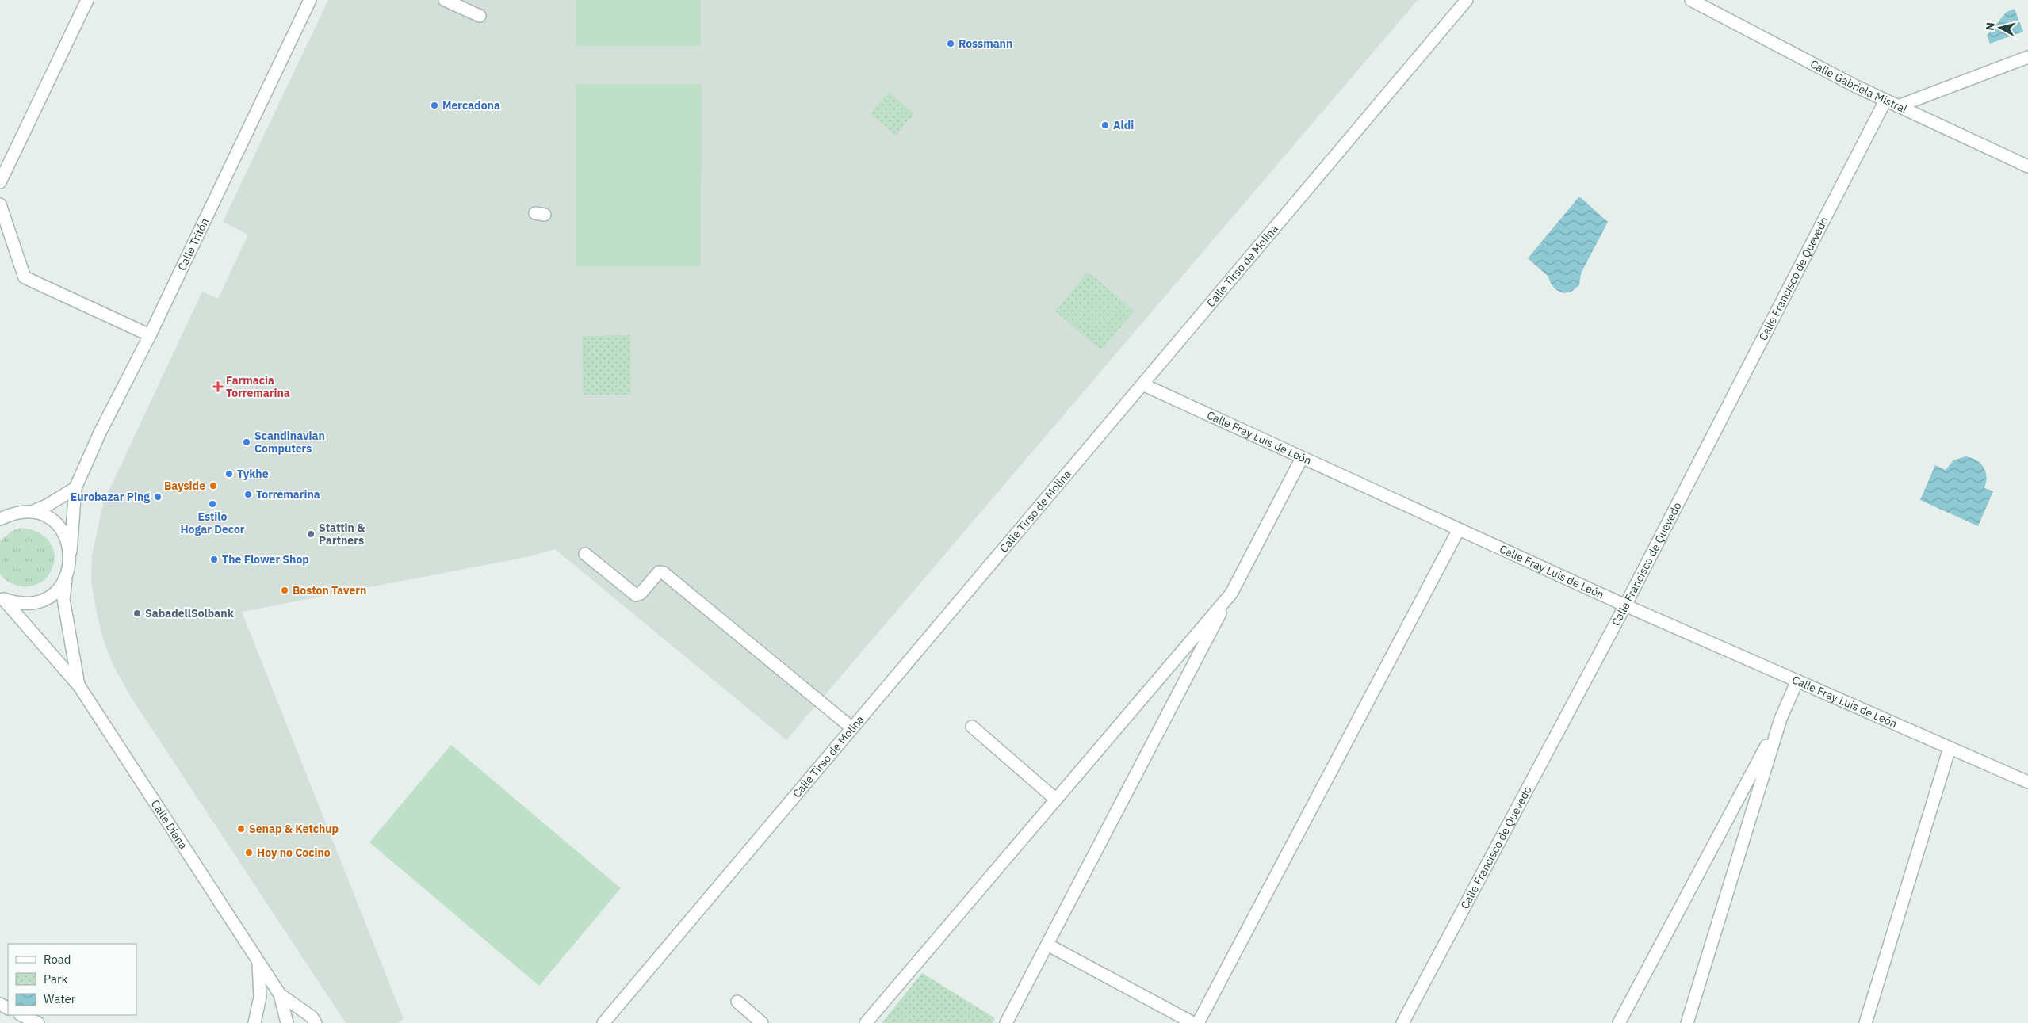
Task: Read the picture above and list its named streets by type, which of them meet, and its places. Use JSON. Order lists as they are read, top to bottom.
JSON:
{
  "streets": {
    "street": [
      "Calle Gabriela Mistral",
      "Calle Tritón",
      "Calle Tirso de Molina",
      "Calle Francisco de Quevedo",
      "Calle Fray Luis de León",
      "Calle Diana"
    ]
  },
  "crossings": [
    ["Calle Gabriela Mistral", "Calle Francisco de Quevedo"],
    ["Calle Tritón", "Calle Diana"],
    ["Calle Tirso de Molina", "Calle Fray Luis de León"],
    ["Calle Francisco de Quevedo", "Calle Fray Luis de León"]
  ],
  "places": {
    "other": [
      "Rossmann",
      "Mercadona",
      "Aldi",
      "Scandinavian Computers",
      "Tykhe",
      "Bayside",
      "Torremarina",
      "Eurobazar Ping",
      "Estilo Hogar Decor",
      "Stattin & Partners",
      "The Flower Shop",
      "Boston Tavern",
      "SabadellSolbank",
      "Senap & Ketchup",
      "Hoy no Cocino"
    ],
    "health": ["Farmacia Torremarina"]
  },
  "legend": ["Road", "Park", "Water"],
  "north": "left"
}
